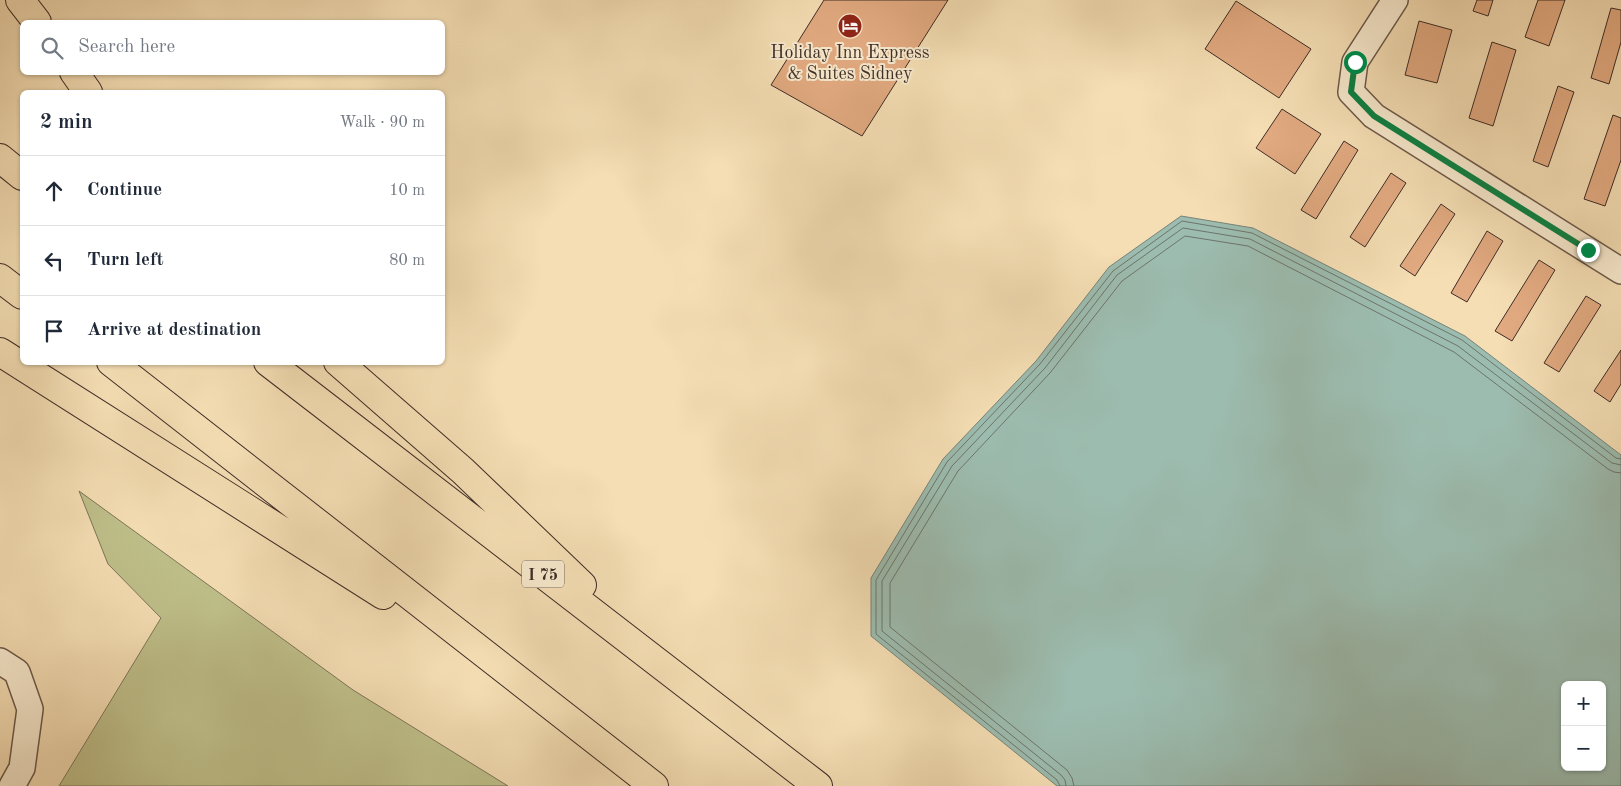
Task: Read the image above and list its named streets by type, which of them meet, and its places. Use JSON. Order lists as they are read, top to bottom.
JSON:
{
  "streets": {
    "highway": ["I 75"]
  },
  "places": {
    "hotel": ["Holiday Inn Express & Suites Sidney"]
  },
  "page": {
    "search": "Search here",
    "heading": ["2 min", "Walk · 90 m"],
    "list": [
      ["Continue", "10 m"],
      ["Turn left", "80 m"],
      "Arrive at destination"
    ],
    "map_buttons": ["+", "−"]
  }
}
